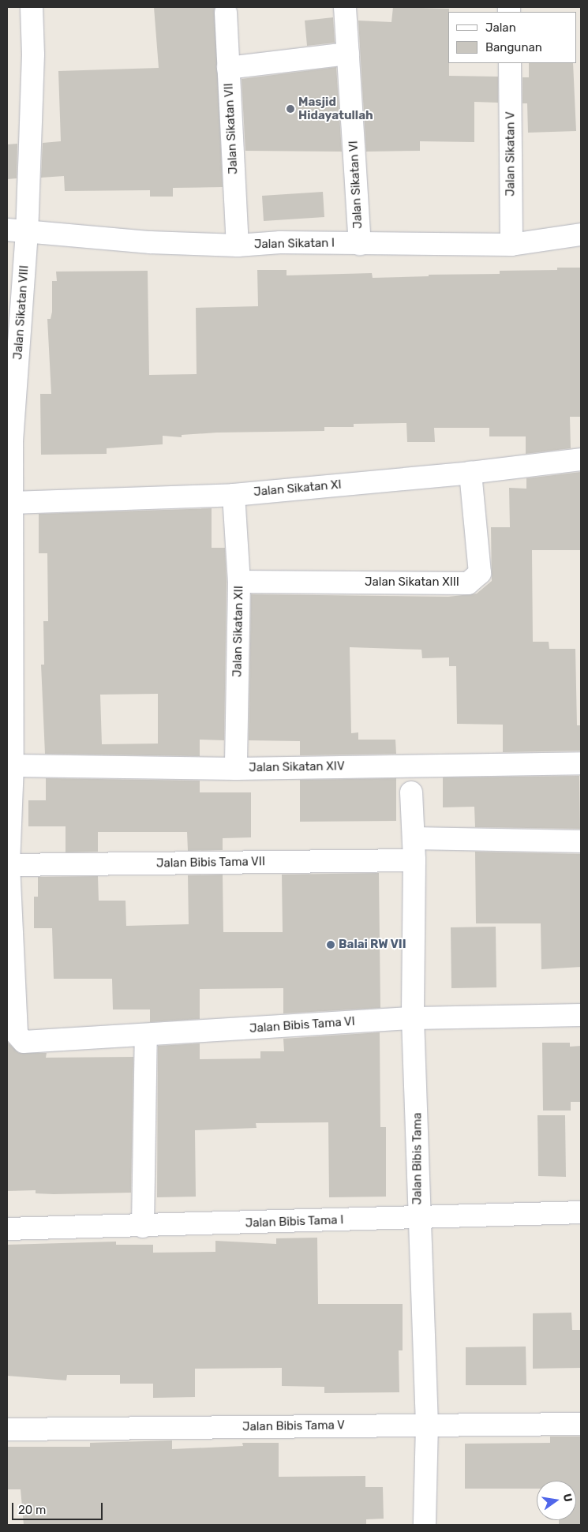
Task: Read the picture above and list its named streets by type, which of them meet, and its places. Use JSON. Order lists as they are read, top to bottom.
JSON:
{
  "streets": {
    "street": [
      "Jalan Sikatan VII",
      "Jalan Sikatan V",
      "Jalan Sikatan VI",
      "Jalan Sikatan I",
      "Jalan Sikatan VIII",
      "Jalan Sikatan XI",
      "Jalan Sikatan XIII",
      "Jalan Sikatan XII",
      "Jalan Sikatan XIV",
      "Jalan Bibis Tama VII",
      "Jalan Bibis Tama VI",
      "Jalan Bibis Tama",
      "Jalan Bibis Tama I",
      "Jalan Bibis Tama V"
    ]
  },
  "crossings": [
    ["Jalan Sikatan VII", "Jalan Sikatan I"],
    ["Jalan Sikatan V", "Jalan Sikatan I"],
    ["Jalan Sikatan VI", "Jalan Sikatan I"],
    ["Jalan Sikatan I", "Jalan Sikatan VIII"],
    ["Jalan Sikatan VIII", "Jalan Sikatan XI"],
    ["Jalan Sikatan VIII", "Jalan Sikatan XIV"],
    ["Jalan Sikatan VIII", "Jalan Bibis Tama VII"],
    ["Jalan Sikatan VIII", "Jalan Bibis Tama VI"],
    ["Jalan Sikatan XI", "Jalan Sikatan XIII"],
    ["Jalan Sikatan XI", "Jalan Sikatan XII"],
    ["Jalan Sikatan XIII", "Jalan Sikatan XII"],
    ["Jalan Sikatan XII", "Jalan Sikatan XIV"],
    ["Jalan Bibis Tama VII", "Jalan Bibis Tama"],
    ["Jalan Bibis Tama VI", "Jalan Bibis Tama"],
    ["Jalan Bibis Tama", "Jalan Bibis Tama I"],
    ["Jalan Bibis Tama", "Jalan Bibis Tama V"]
  ],
  "places": ["Masjid Hidayatullah", "Balai RW VII"],
  "legend": ["Jalan", "Bangunan"],
  "scale_bar": "20 m",
  "north": "right"
}
